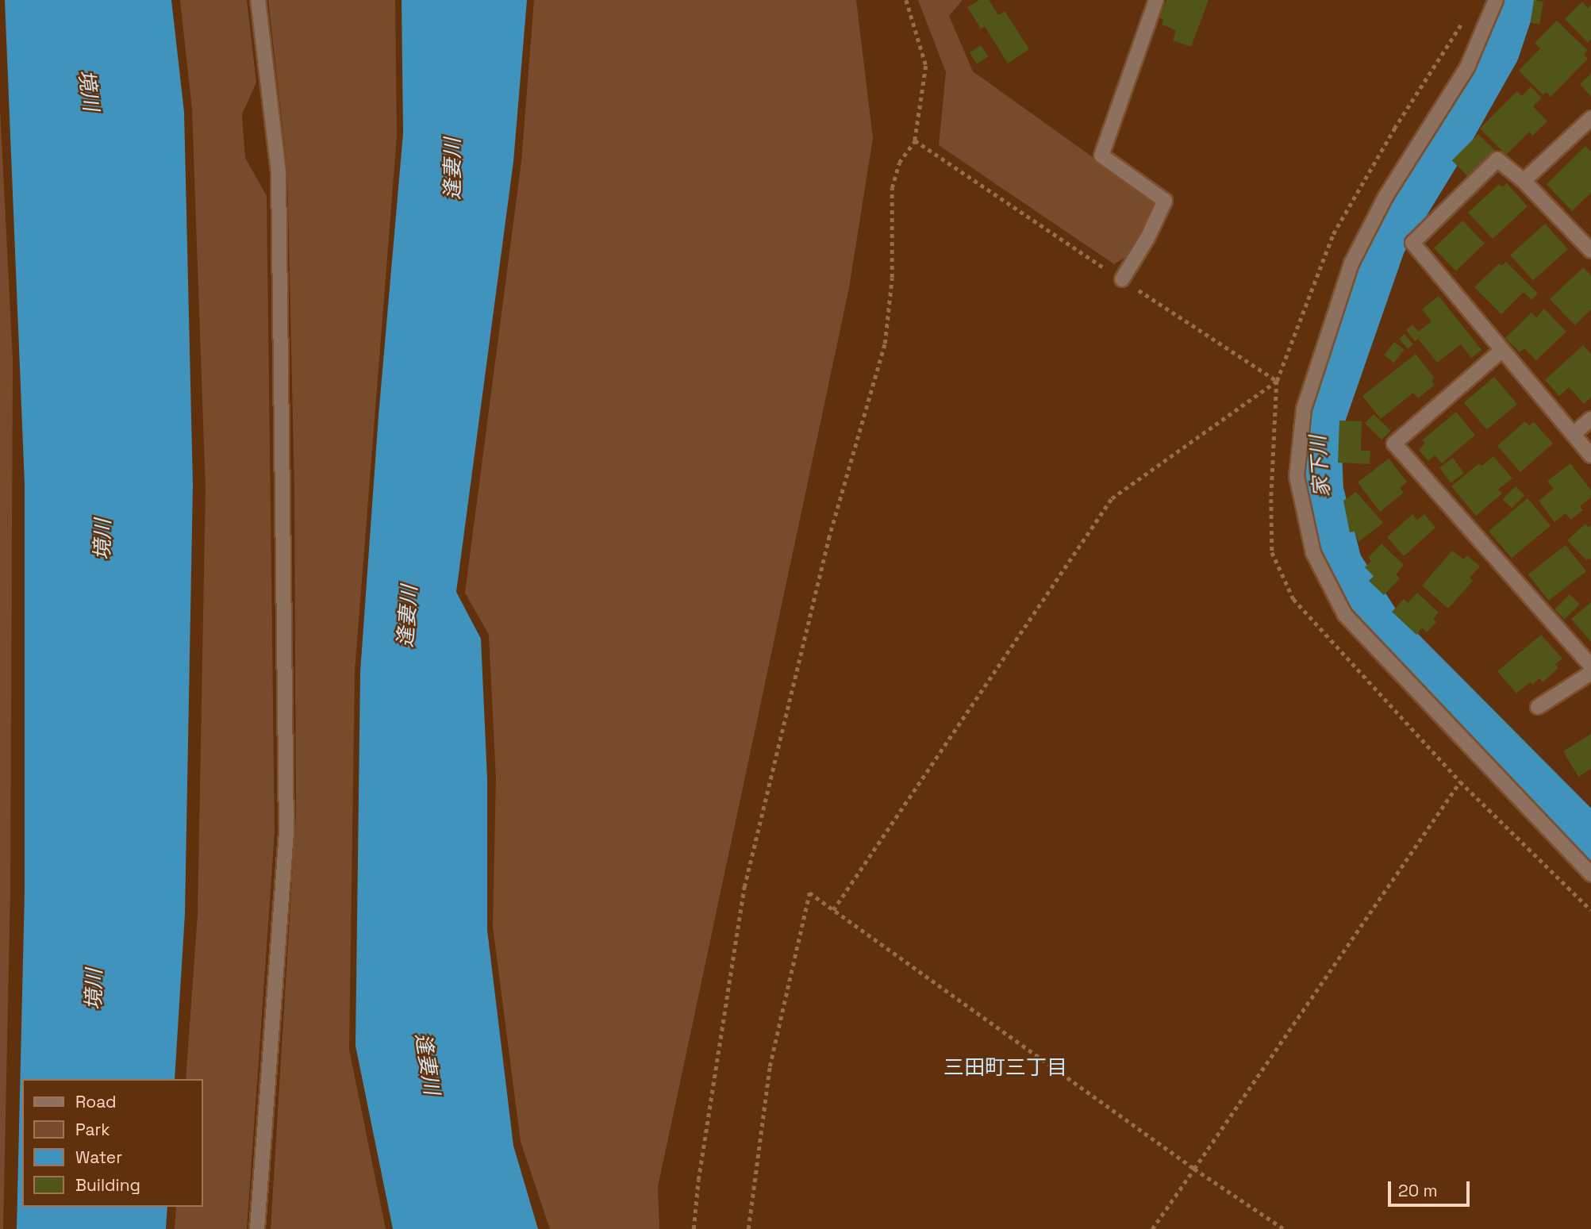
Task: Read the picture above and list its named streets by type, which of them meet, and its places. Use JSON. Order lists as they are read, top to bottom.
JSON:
{
  "districts": ["三田町三丁目"],
  "water": ["境川", "逢妻川", "家下川"],
  "legend": [
    "Road",
    "Park",
    "Water",
    "Building"
  ],
  "scale_bar": "20 m"
}
